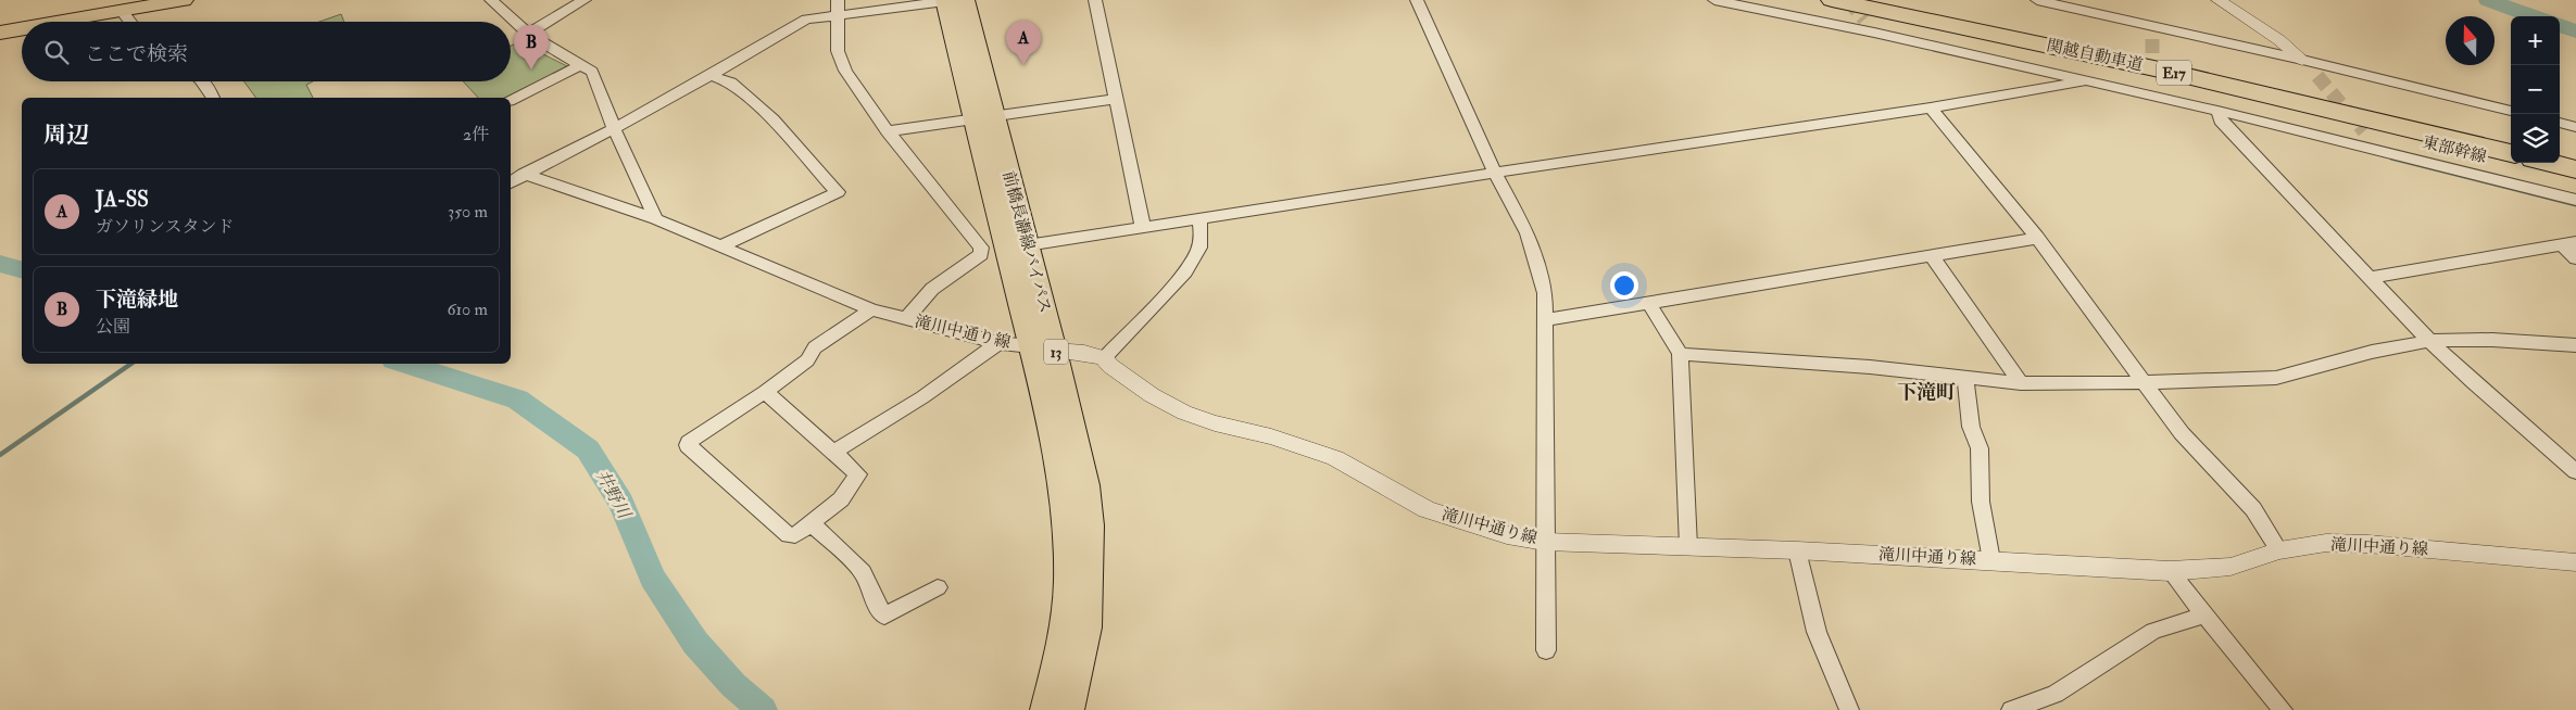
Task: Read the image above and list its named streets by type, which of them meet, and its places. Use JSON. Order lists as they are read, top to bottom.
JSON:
{
  "streets": {
    "highway": ["関越自動車道", "E17"],
    "main road": ["前橋長瀞線バイパス", "13"],
    "street": ["東部幹線", "滝川中通り線"]
  },
  "crossings": [
    ["前橋長瀞線バイパス", "滝川中通り線"]
  ],
  "districts": ["下滝町"],
  "water": ["井野川"],
  "north": "top",
  "page": {
    "map_buttons": ["+", "−"],
    "pins": ["A", "B"],
    "search": "ここで検索",
    "heading": ["周辺", "2件"],
    "list": [
      {
        "mark": "A",
        "name": "JA-SS",
        "note": "ガソリンスタンド",
        "value": "350 m"
      },
      {
        "mark": "B",
        "name": "下滝緑地",
        "note": "公園",
        "value": "610 m"
      }
    ]
  }
}
